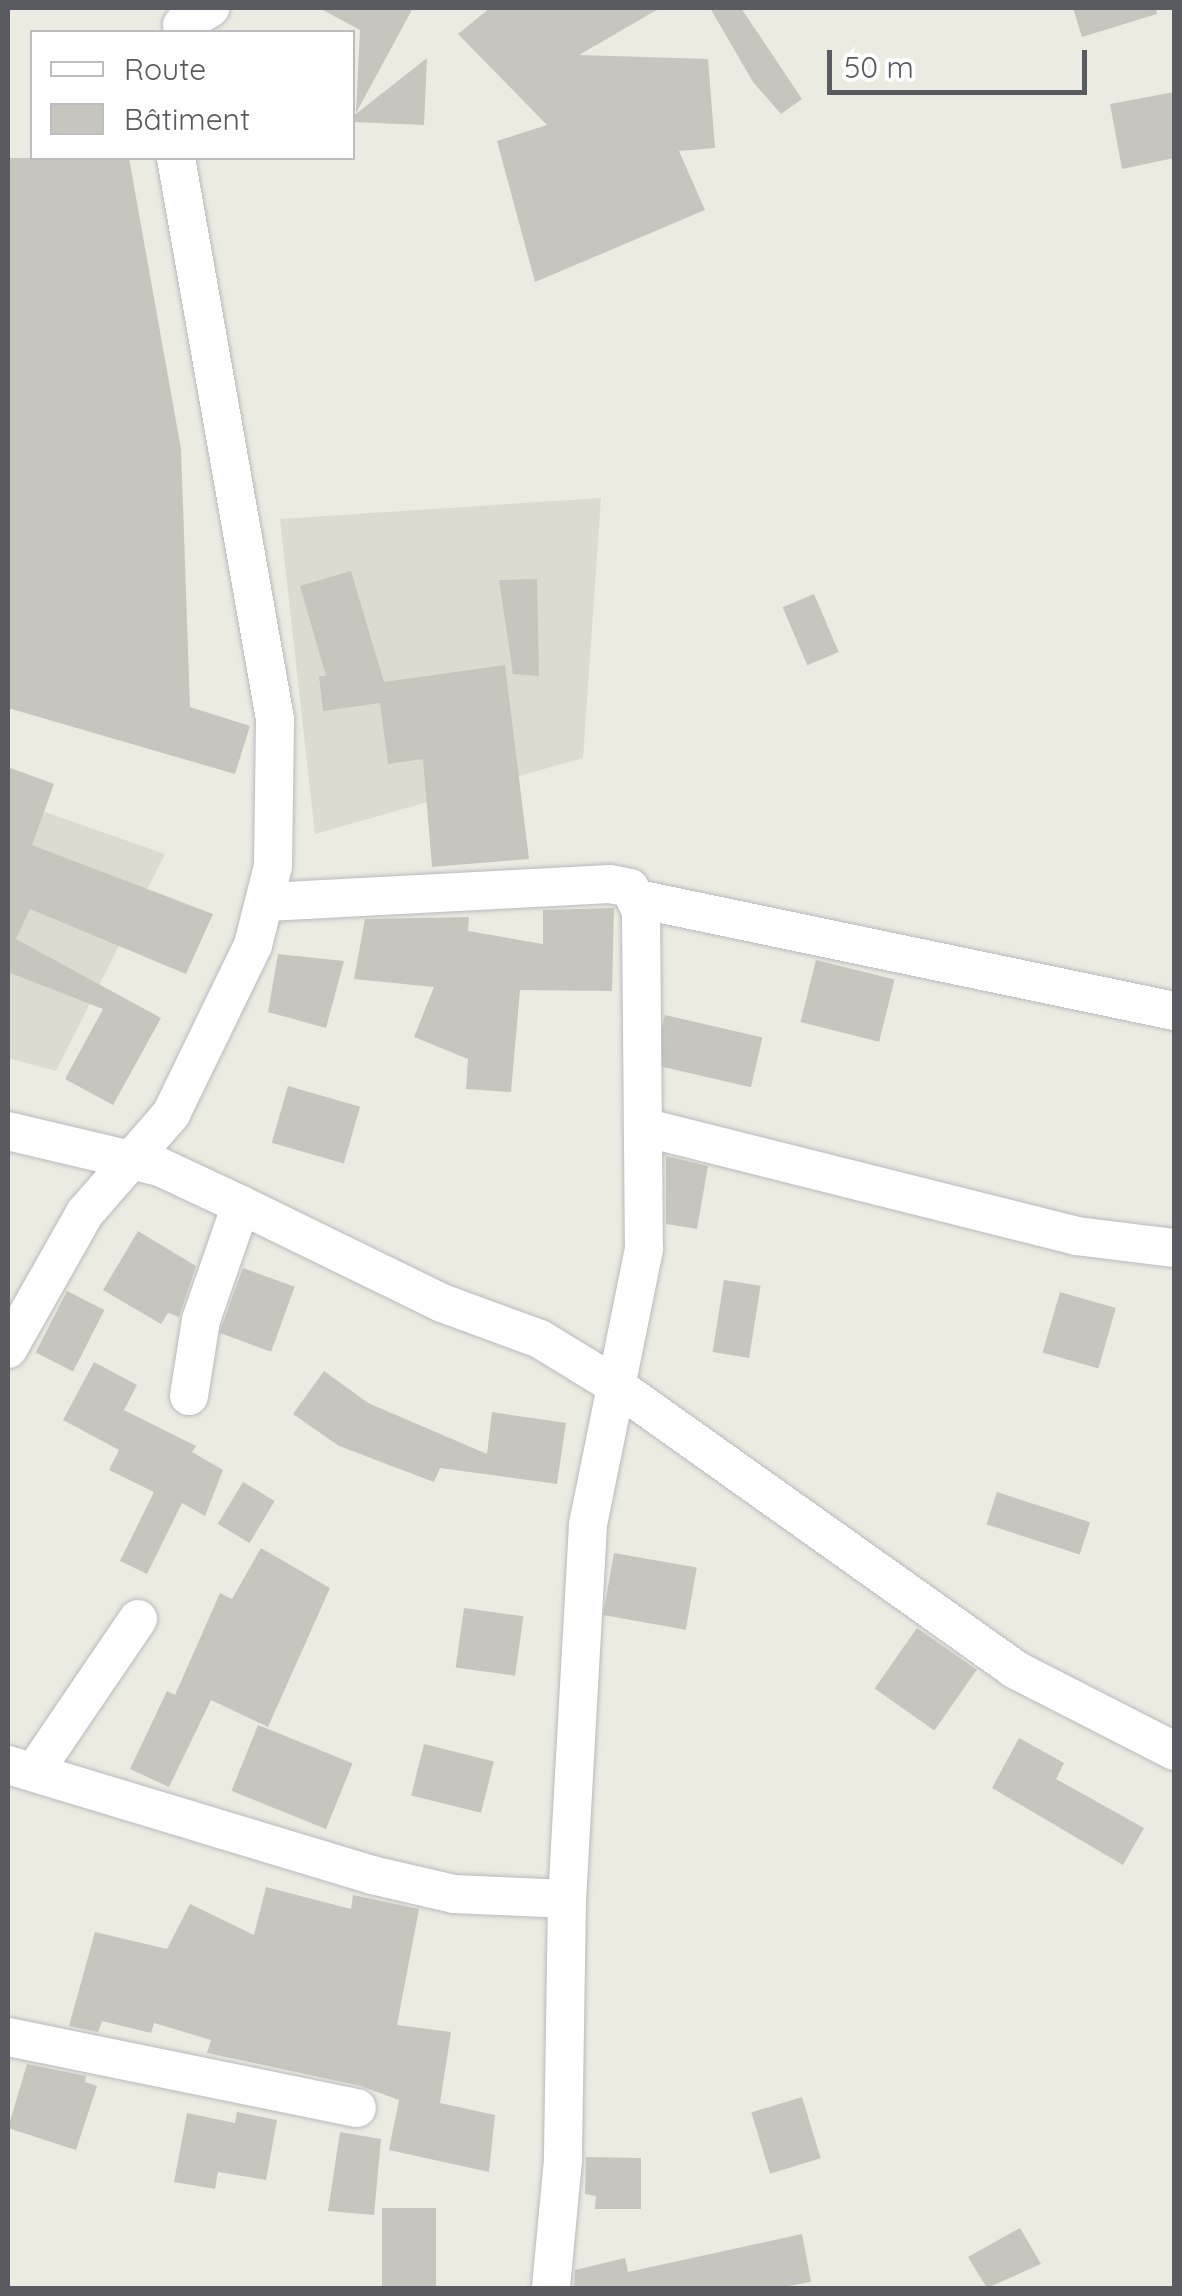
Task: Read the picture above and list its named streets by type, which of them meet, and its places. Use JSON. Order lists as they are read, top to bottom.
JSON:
{
  "legend": ["Route", "Bâtiment"],
  "scale_bar": "50 m"
}
